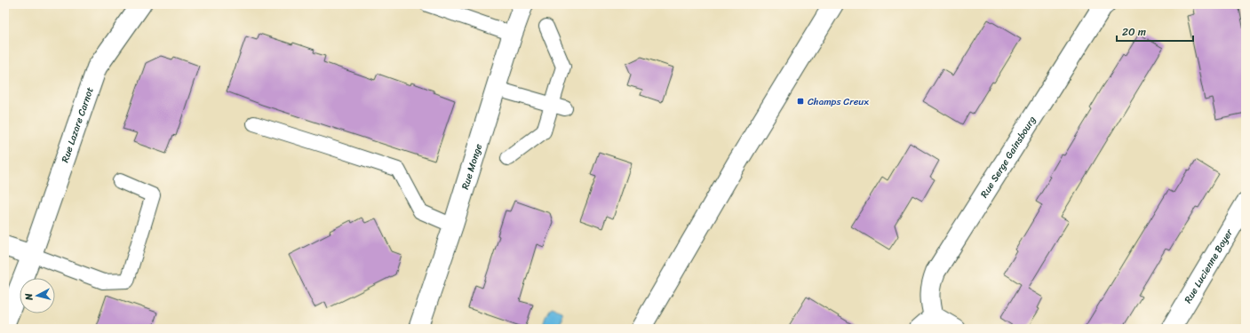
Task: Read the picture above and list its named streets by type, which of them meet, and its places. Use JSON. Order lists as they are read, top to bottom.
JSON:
{
  "streets": {
    "street": [
      "Rue Lazare Carnot",
      "Rue Serge Gainsbourg",
      "Rue Monge",
      "Rue Lucienne Boyer"
    ]
  },
  "places": {
    "transit": ["Champs Creux"]
  },
  "scale_bar": "20 m",
  "north": "left"
}
